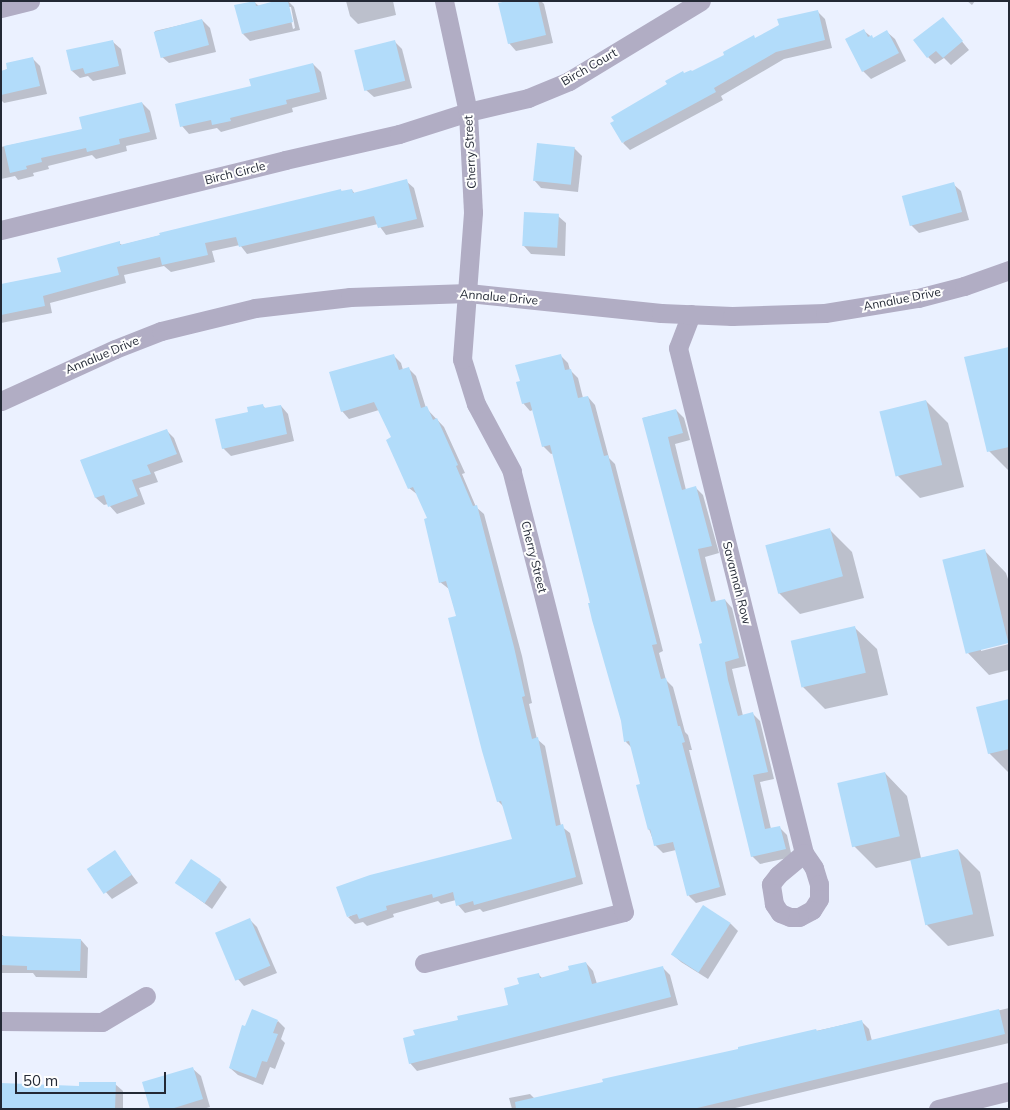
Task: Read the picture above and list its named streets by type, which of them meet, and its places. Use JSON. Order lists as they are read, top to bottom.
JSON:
{
  "streets": {
    "street": [
      "Birch Court",
      "Cherry Street",
      "Birch Circle",
      "Annalue Drive",
      "Savannah Row"
    ]
  },
  "crossings": [
    ["Birch Court", "Cherry Street"],
    ["Birch Court", "Birch Circle"],
    ["Cherry Street", "Birch Circle"],
    ["Cherry Street", "Annalue Drive"],
    ["Annalue Drive", "Savannah Row"]
  ],
  "scale_bar": "50 m"
}
